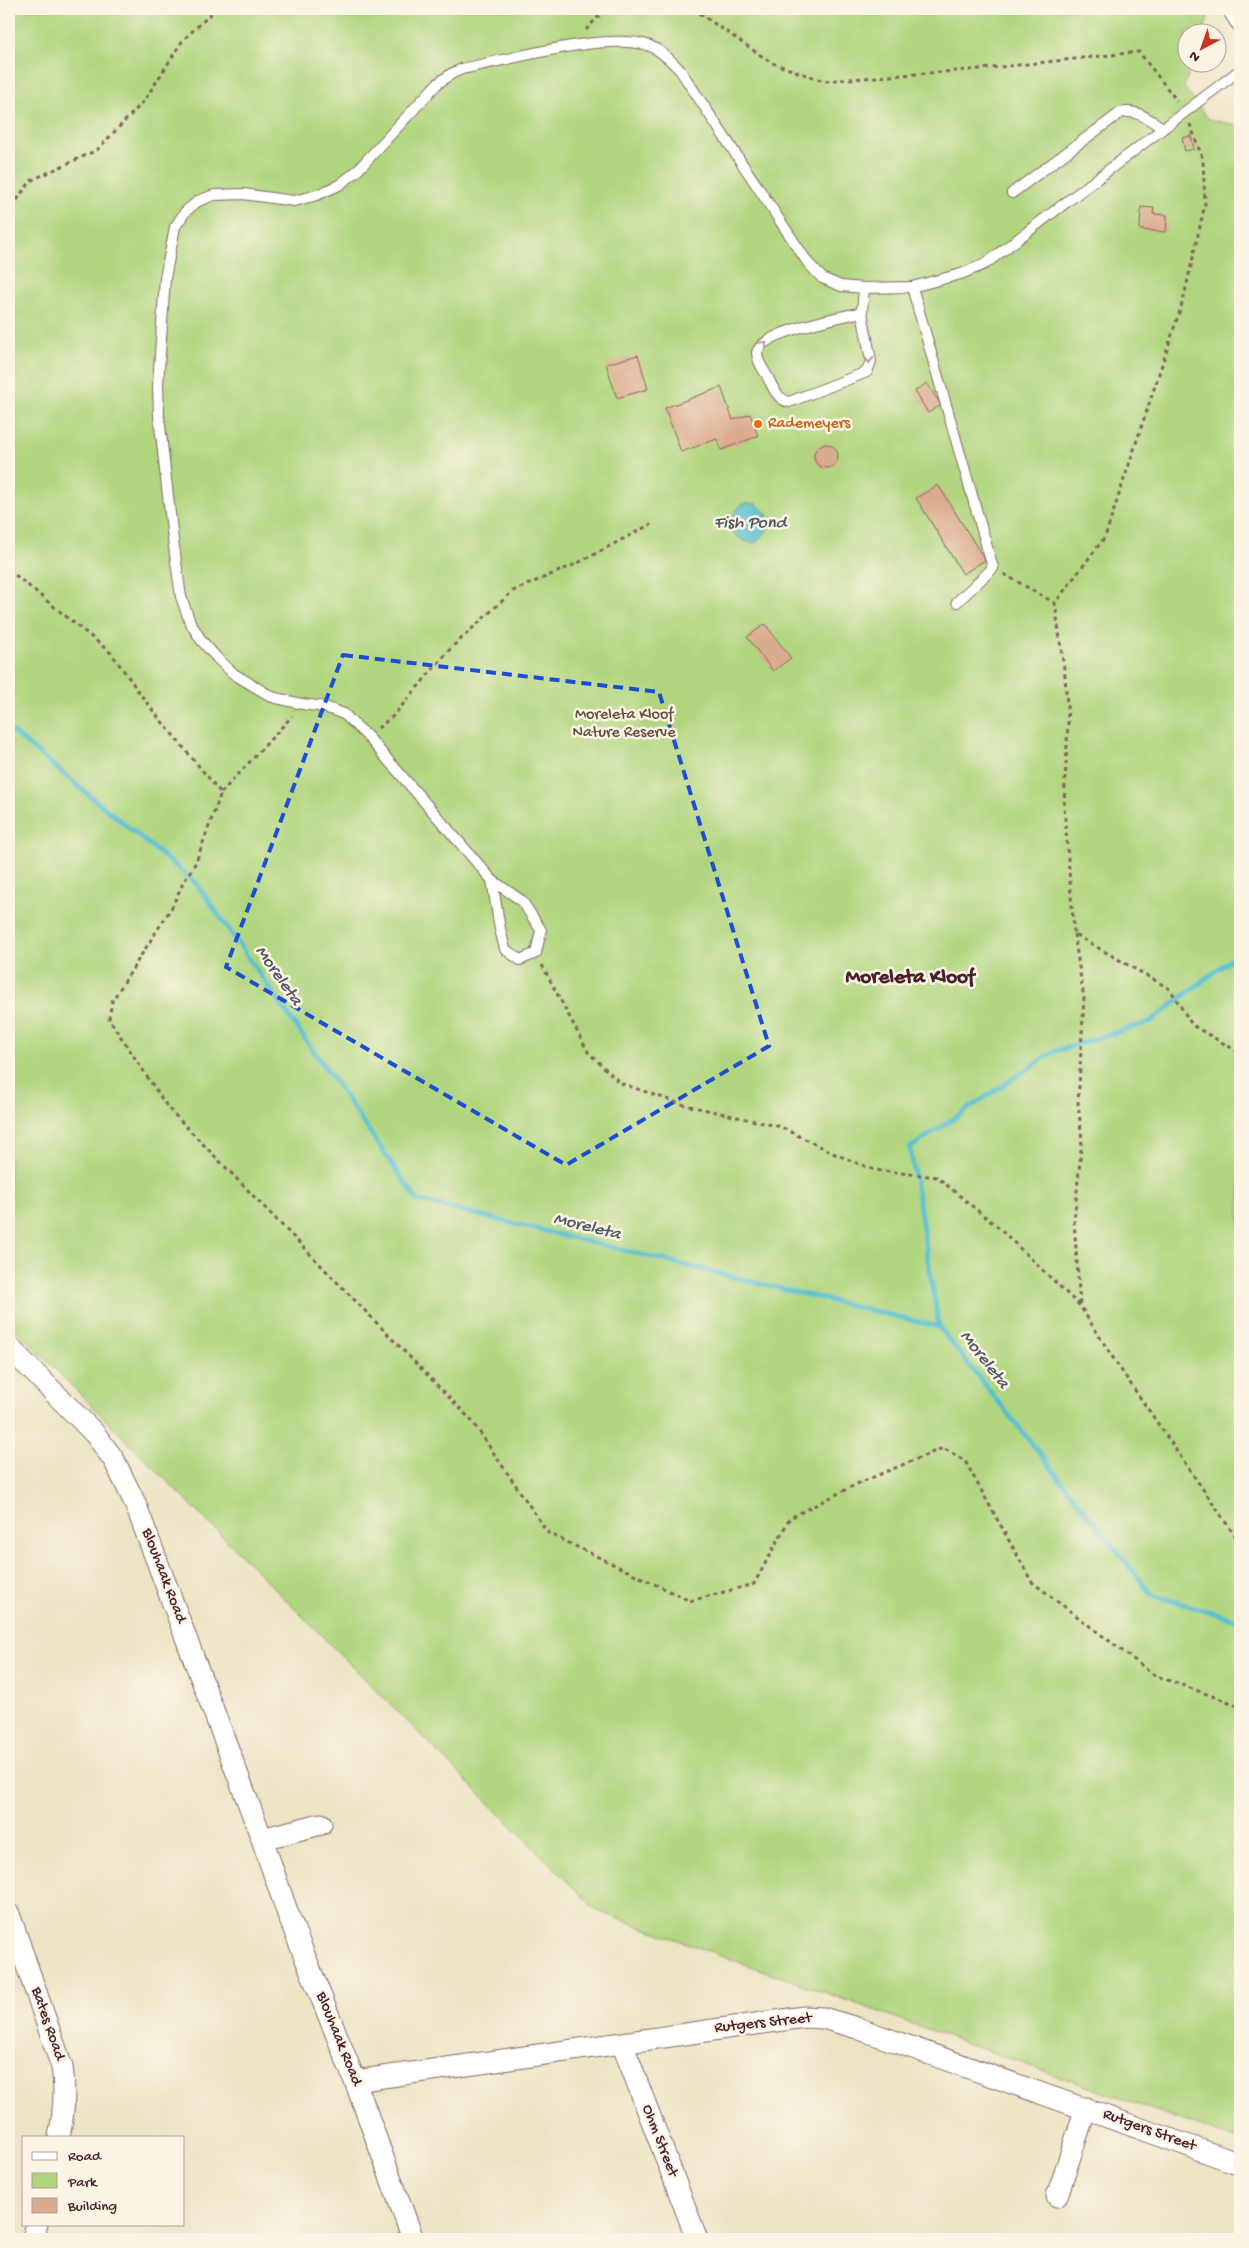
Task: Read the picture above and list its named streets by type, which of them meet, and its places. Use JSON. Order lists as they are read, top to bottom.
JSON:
{
  "streets": {
    "street": [
      "Blouhaak Road",
      "Bates Road",
      "Rutgers Street",
      "Ohm Street"
    ]
  },
  "crossings": [
    ["Blouhaak Road", "Rutgers Street"],
    ["Rutgers Street", "Ohm Street"]
  ],
  "districts": ["Moreleta Kloof"],
  "water": ["Fish Pond", "Moreleta"],
  "parks": ["Moreleta Kloof Nature Reserve"],
  "places": ["Rademeyers"],
  "legend": ["Road", "Park", "Building"],
  "north": "bottom left"
}
